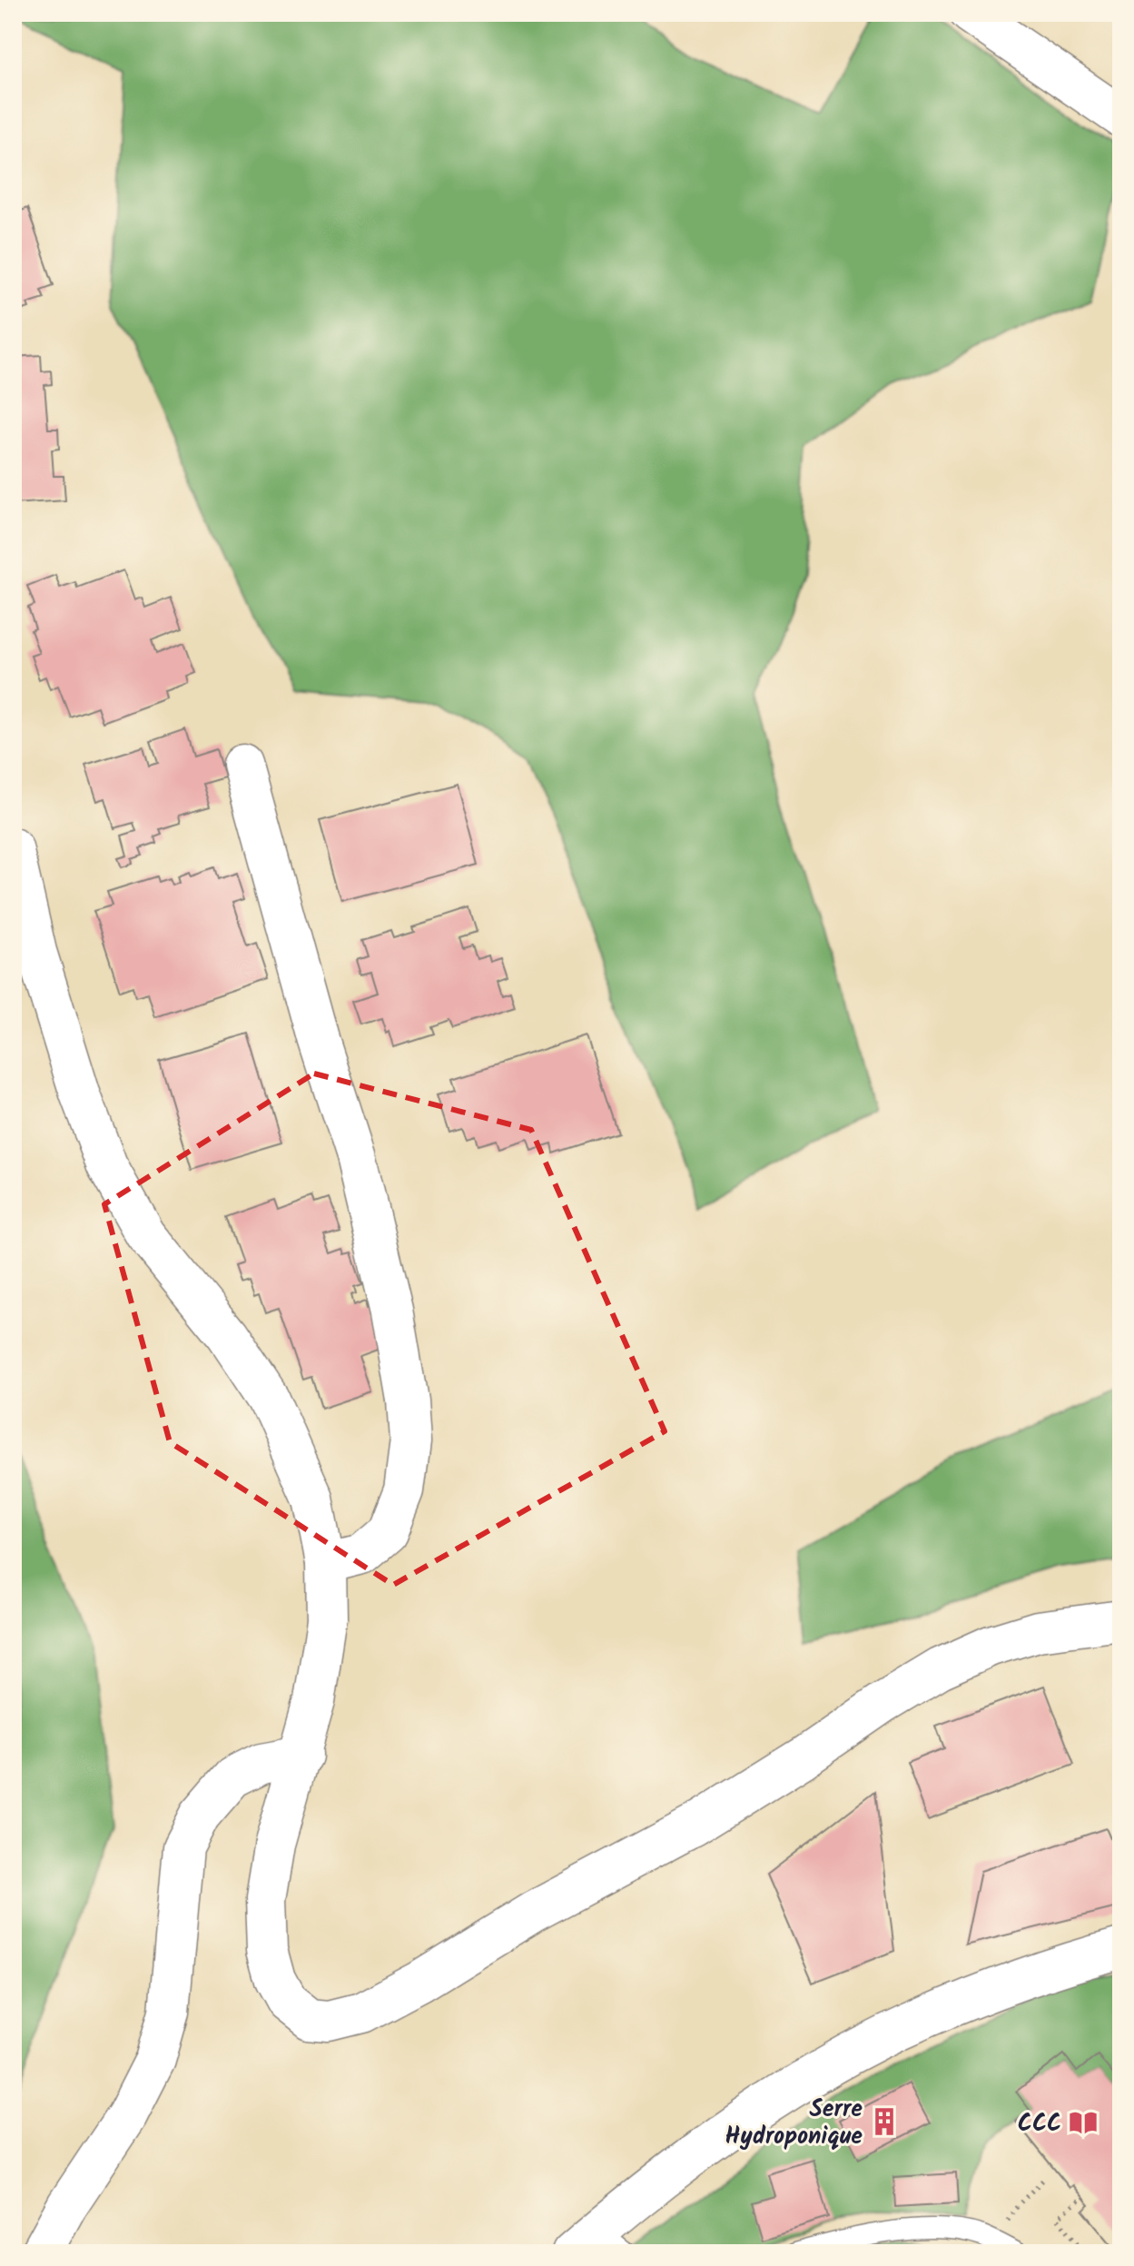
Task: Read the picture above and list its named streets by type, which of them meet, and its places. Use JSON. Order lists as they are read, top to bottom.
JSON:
{
  "places": {
    "building": ["Serre Hydroponique"],
    "library": ["CCC"]
  }
}
